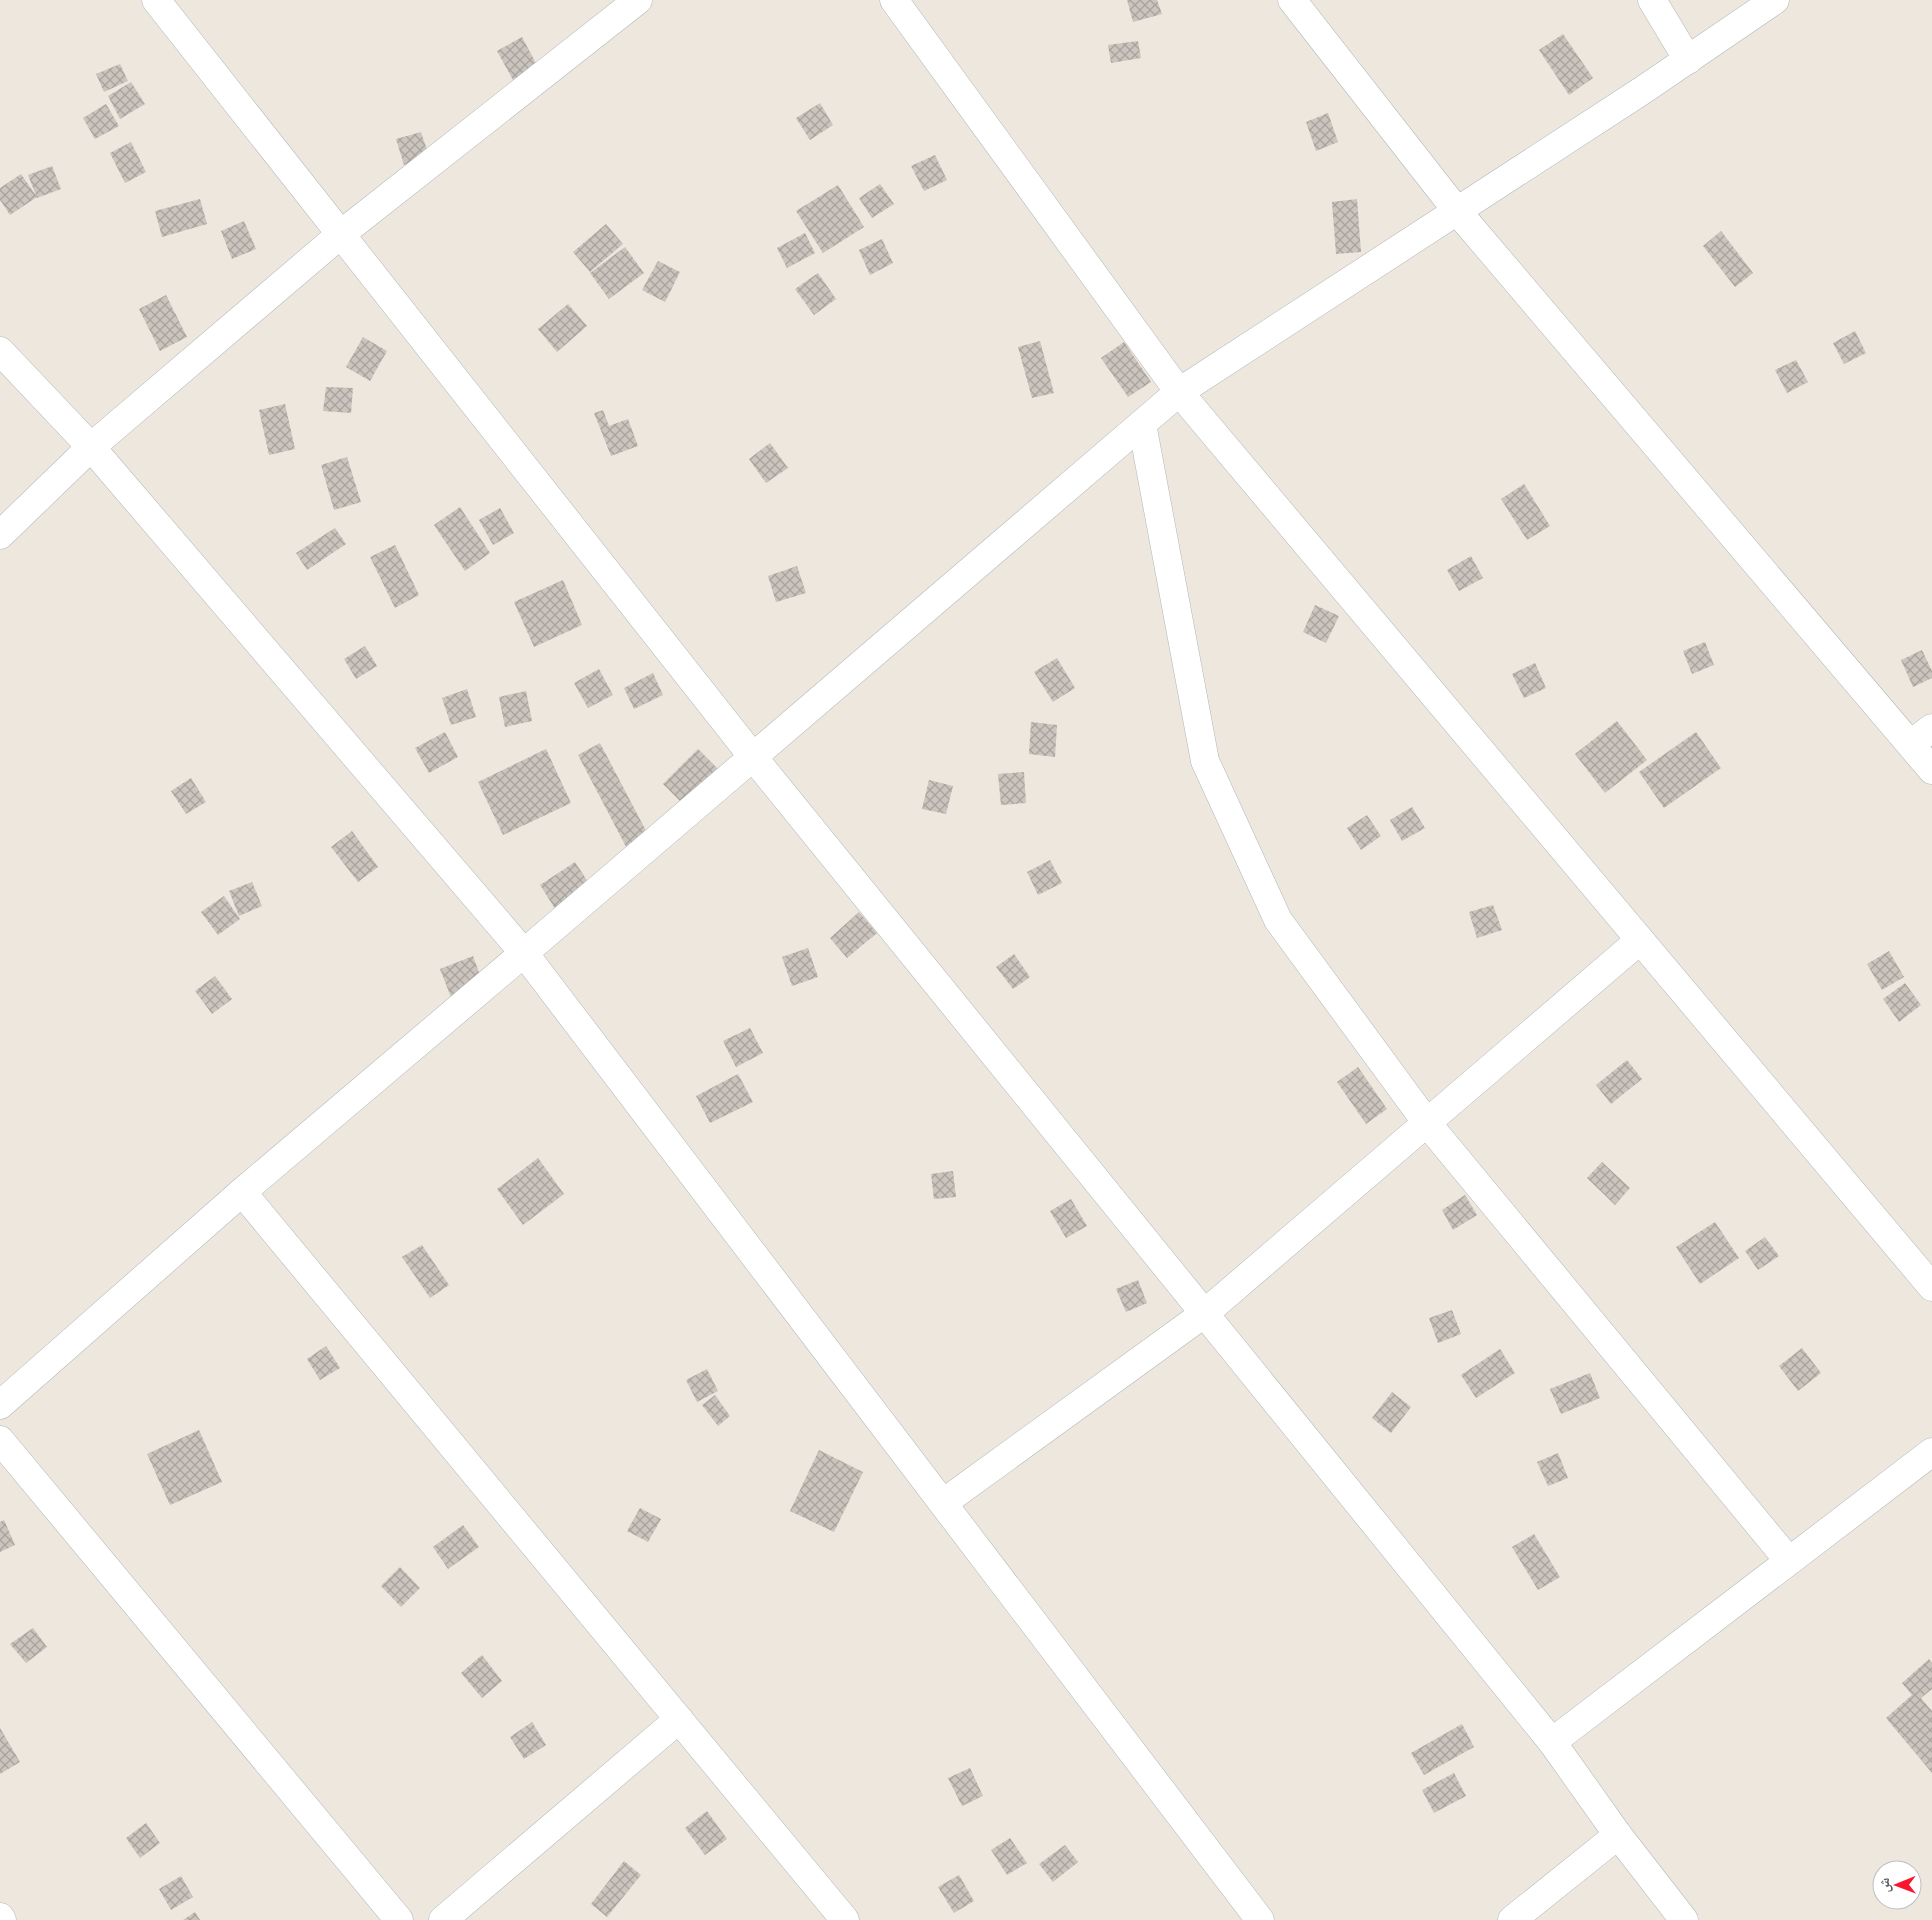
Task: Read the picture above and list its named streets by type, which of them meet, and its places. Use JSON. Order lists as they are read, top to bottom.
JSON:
{
  "north": "left"
}
